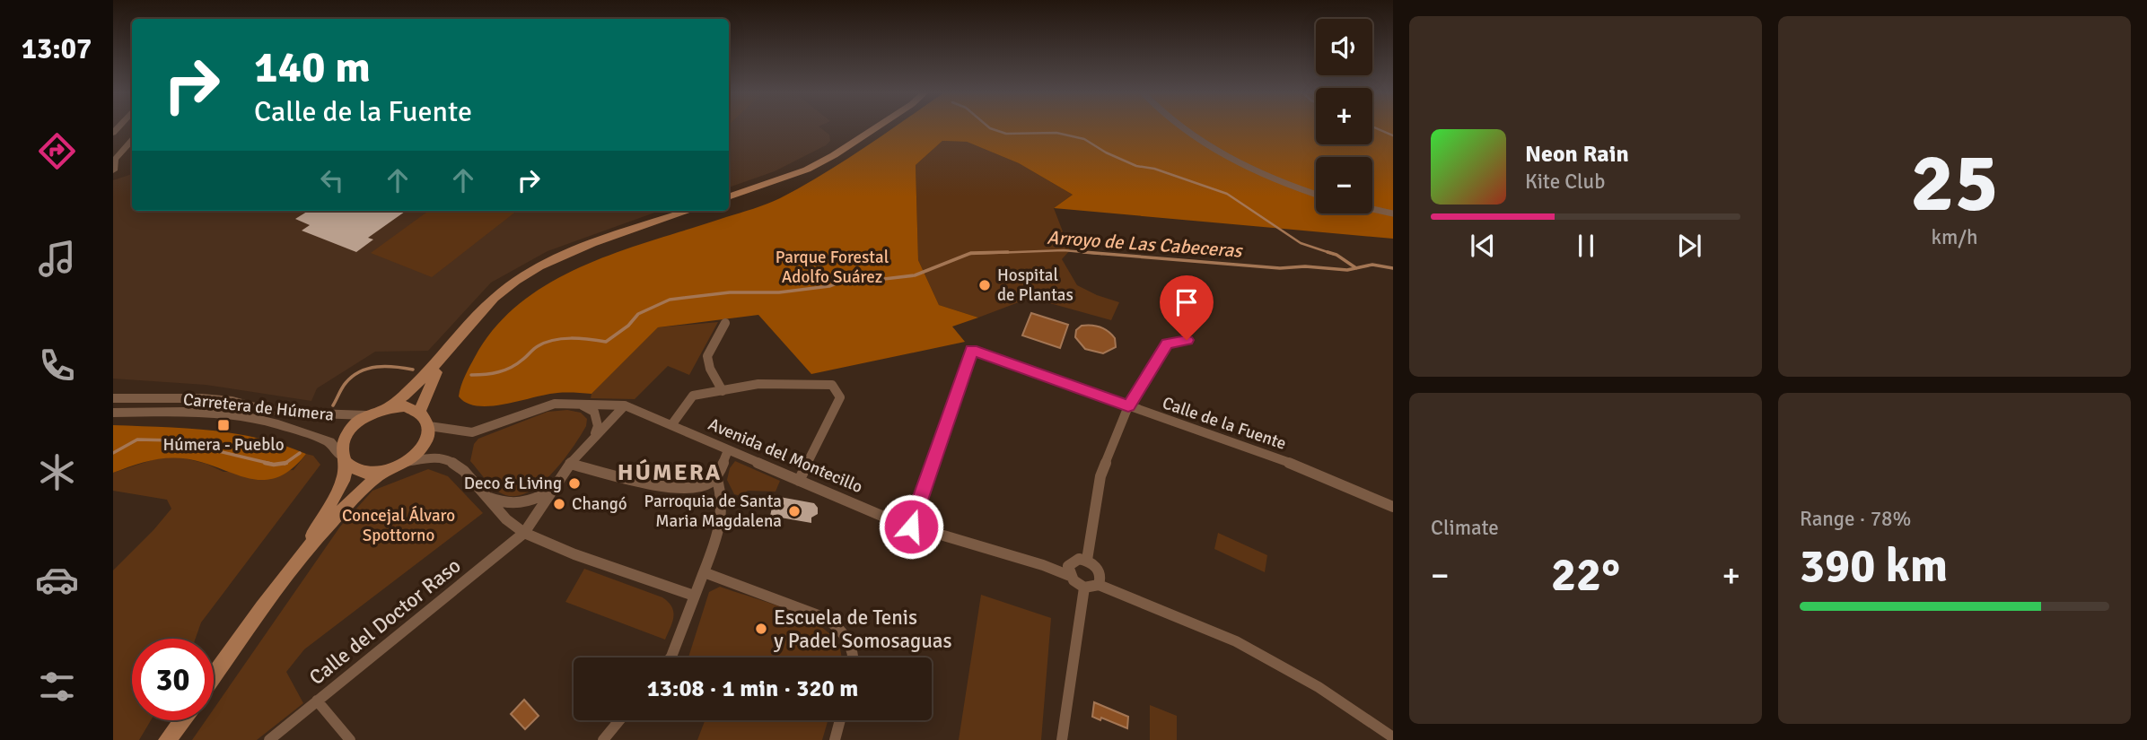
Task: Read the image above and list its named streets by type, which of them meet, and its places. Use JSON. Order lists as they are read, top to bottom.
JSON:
{
  "streets": {
    "street": [
      "Carretera de Húmera",
      "Calle de la Fuente",
      "Avenida del Montecillo",
      "Calle del Doctor Raso"
    ]
  },
  "crossings": [
    ["Carretera de Húmera", "Avenida del Montecillo"],
    ["Calle de la Fuente", "Avenida del Montecillo"],
    ["Avenida del Montecillo", "Calle del Doctor Raso"]
  ],
  "districts": ["HÚMERA"],
  "water": ["Arroyo de Las Cabeceras"],
  "parks": ["Parque Forestal Adolfo Suárez", "Concejal Álvaro Spottorno"],
  "places": {
    "other": [
      "Hospital de Plantas",
      "Deco & Living",
      "Changó",
      "Parroquia de Santa Maria Magdalena",
      "Escuela de Tenis y Padel Somosaguas"
    ],
    "transit": ["Húmera - Pueblo"]
  },
  "page": {
    "tabs": "13:07",
    "tile": [
      ["25", "km/h"],
      "Climate",
      ["Range · 78%", "390 km"]
    ],
    "map_buttons": ["+", "−"],
    "turn": ["140 m", "Calle de la Fuente"],
    "song": ["Neon Rain", "Kite Club"],
    "heat": ["−", "22°", "+"],
    "limit": "30",
    "trip": "13:08 · 1 min · 320 m"
  }
}
